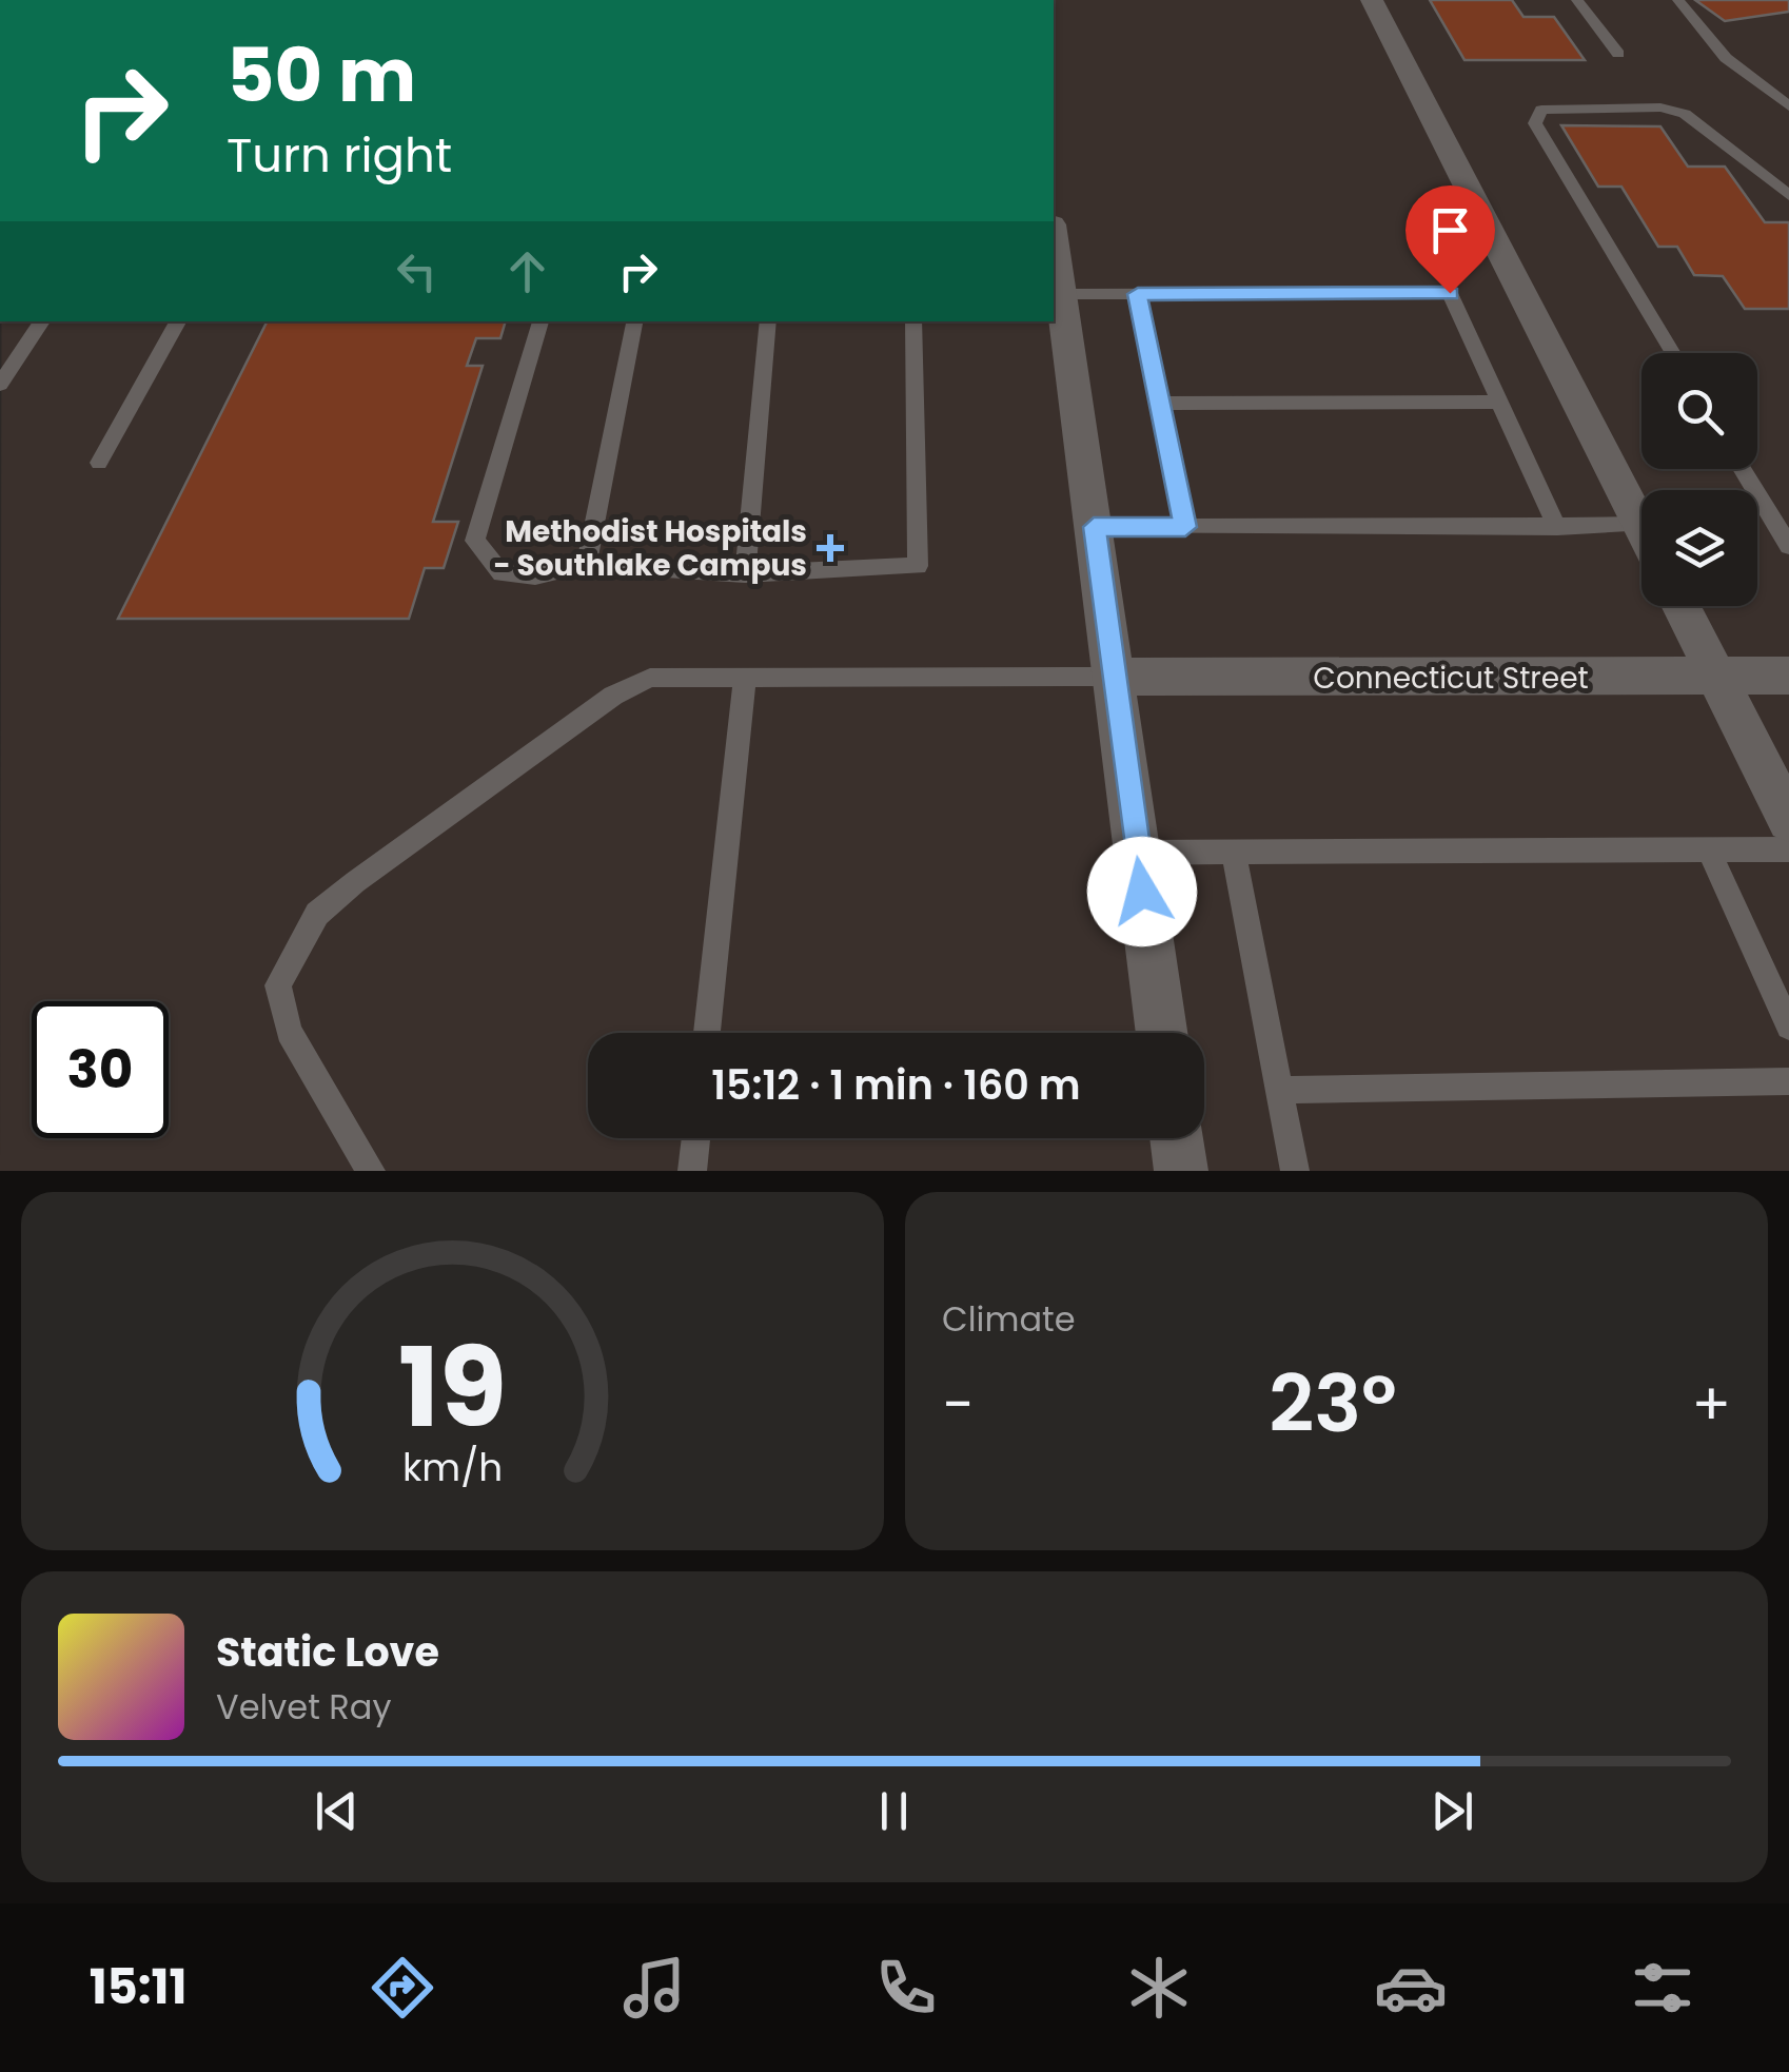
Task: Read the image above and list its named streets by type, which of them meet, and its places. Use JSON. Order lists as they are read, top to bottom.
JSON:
{
  "streets": {
    "street": ["Connecticut Street"]
  },
  "places": {
    "health": ["Methodist Hospitals - Southlake Campus"]
  },
  "page": {
    "turn": ["50 m", "Turn right"],
    "limit": "30",
    "trip": "15:12 · 1 min · 160 m",
    "tile": "Climate",
    "heat": ["−", "23°", "+"],
    "song": ["Static Love", "Velvet Ray"],
    "tabs": "15:11",
    "gauge": ["19", "km/h"]
  }
}
